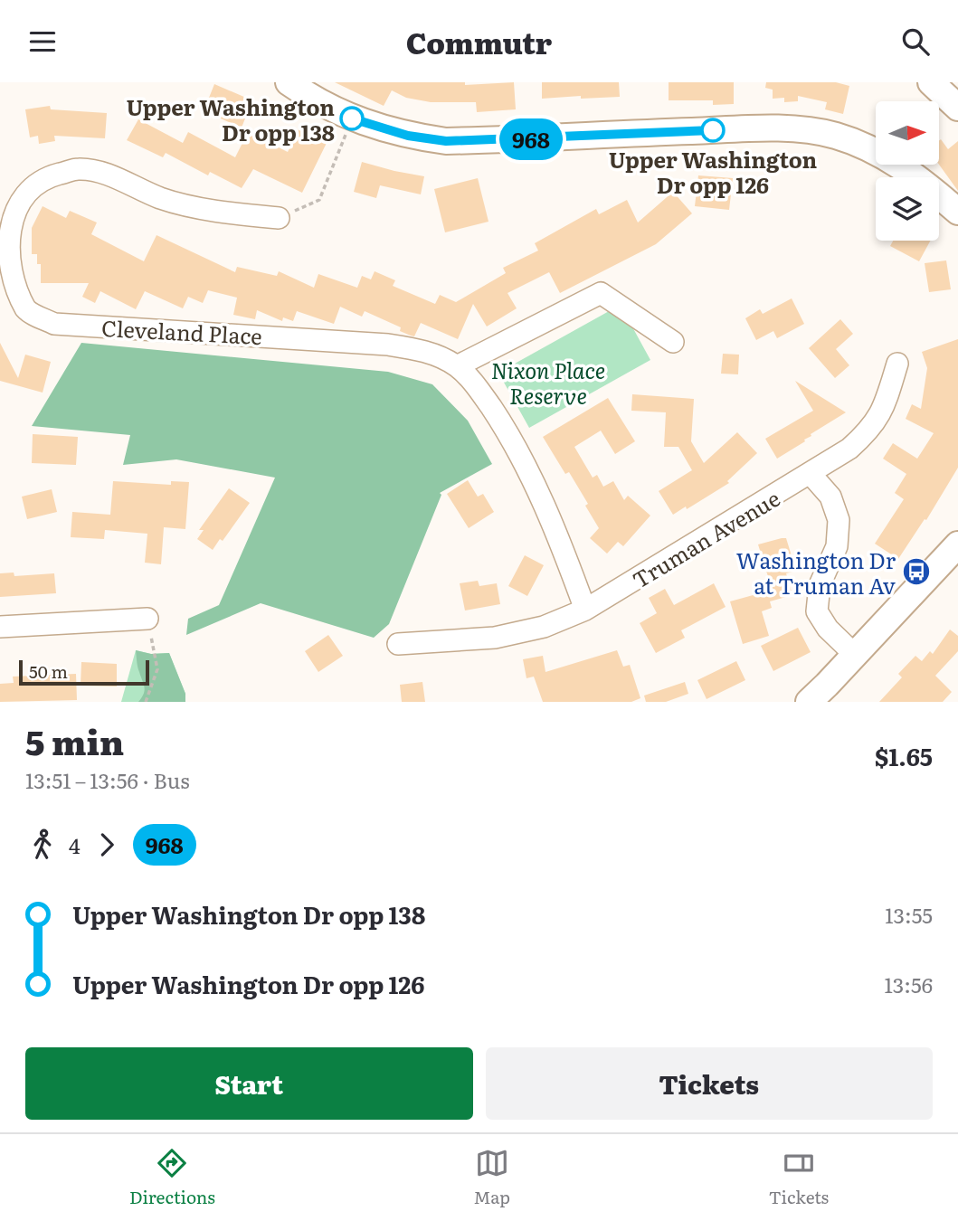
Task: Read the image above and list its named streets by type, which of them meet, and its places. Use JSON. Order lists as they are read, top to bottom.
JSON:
{
  "streets": {
    "street": ["Cleveland Place", "Truman Avenue"]
  },
  "crossings": [
    ["Cleveland Place", "Truman Avenue"]
  ],
  "parks": ["Nixon Place Reserve"],
  "places": {
    "other": ["Upper Washington Dr opp 138", "Upper Washington Dr opp 126"],
    "bus stop": ["Washington Dr at Truman Av"]
  },
  "lines": ["bus line 968"],
  "scale_bar": "50 m",
  "north": "right",
  "page": {
    "header": "Commutr",
    "on_map": "968",
    "scale": "50 m",
    "heading": ["5 min", "13:51 – 13:56 · Bus", "$1.65"],
    "legs": ["4", "968"],
    "list": [
      {
        "name": "Upper Washington Dr opp 138",
        "value": "13:55"
      },
      {
        "name": "Upper Washington Dr opp 126",
        "value": "13:56"
      }
    ],
    "buttons": ["Start", "Tickets"],
    "tabs": ["Directions", "Map", "Tickets"]
  }
}
